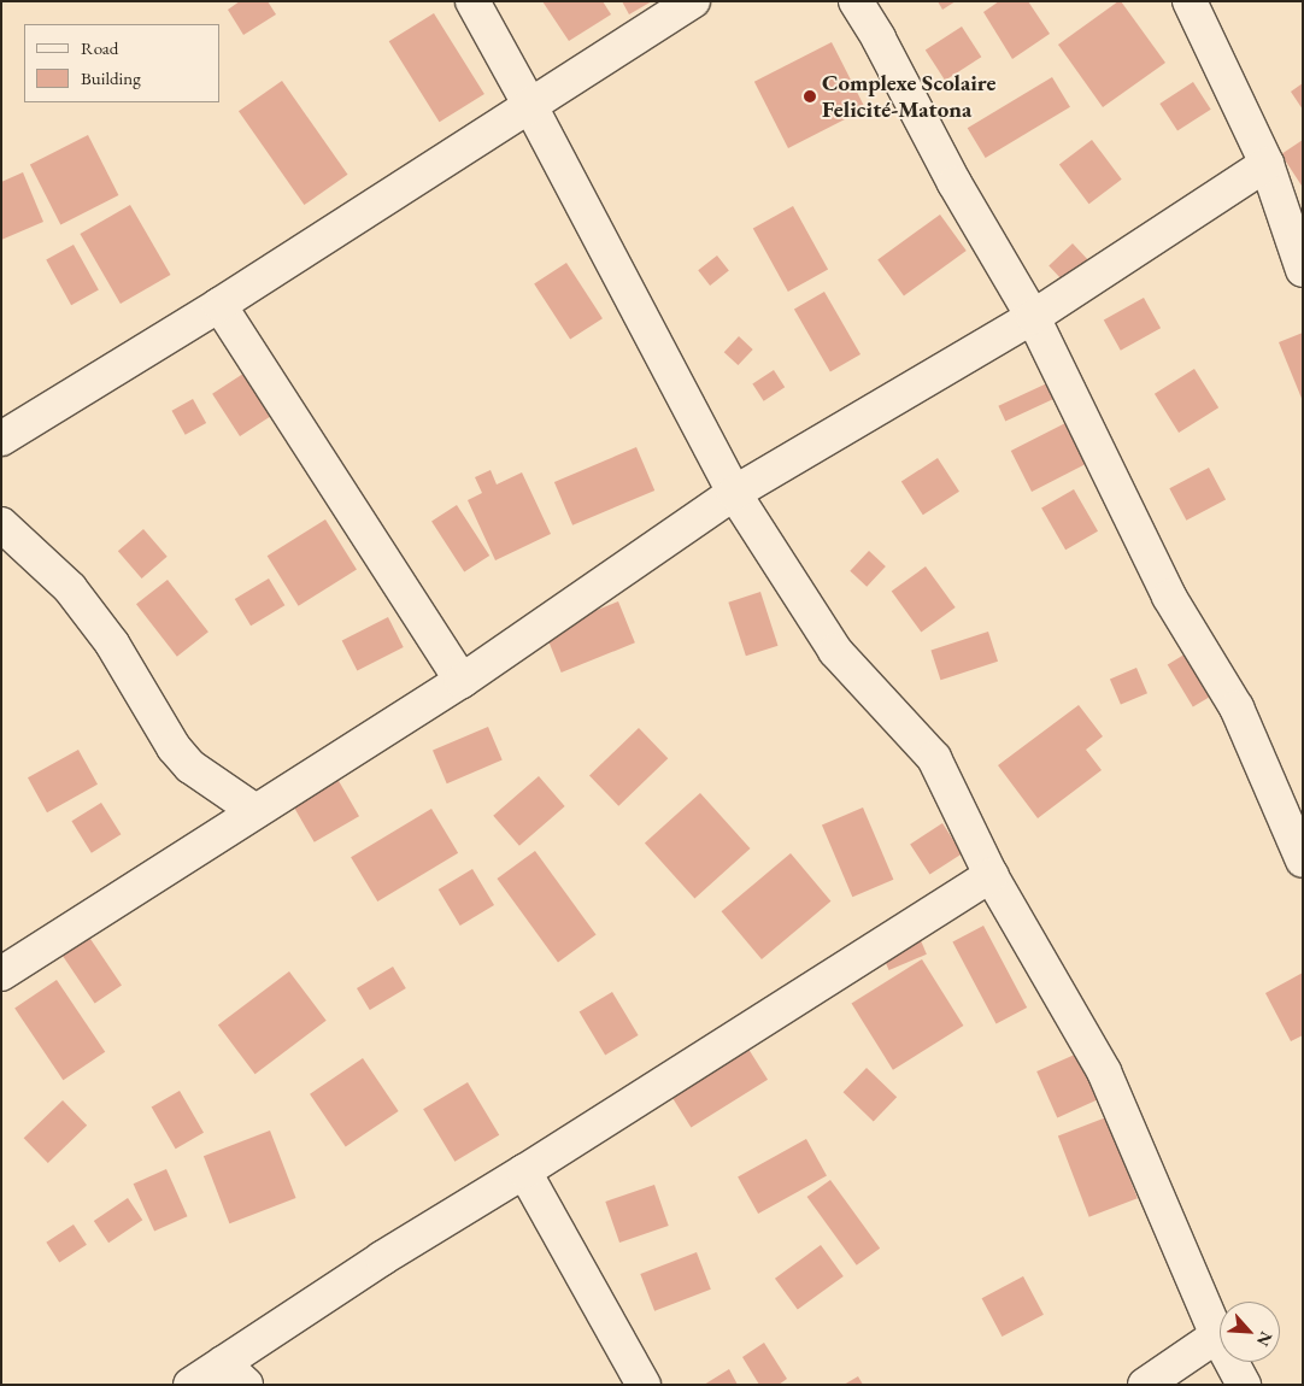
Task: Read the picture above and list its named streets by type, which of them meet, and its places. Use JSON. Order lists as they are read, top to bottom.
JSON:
{
  "places": ["Complexe Scolaire Felicité-Matona"],
  "legend": ["Road", "Building"],
  "north": "bottom right"
}
